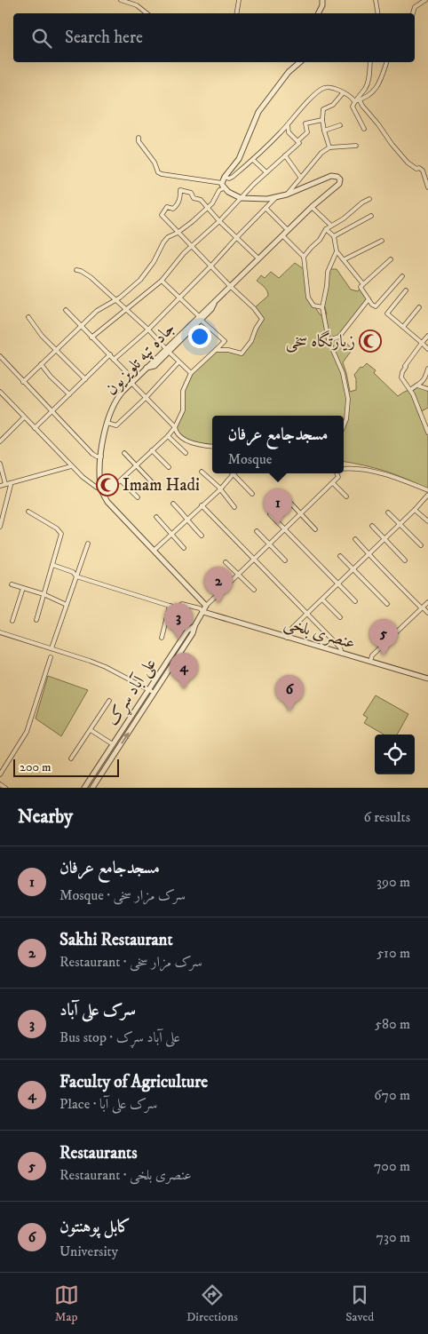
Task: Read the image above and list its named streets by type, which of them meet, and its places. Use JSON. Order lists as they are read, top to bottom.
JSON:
{
  "streets": {
    "street": ["جاده تپه تلویزیون", "عنصری بلخی", "علی آباد سړک"]
  },
  "crossings": [
    ["جاده تپه تلویزیون", "علی آباد سړک"],
    ["عنصری بلخی", "علی آباد سړک"]
  ],
  "places": {
    "mosque": ["زیارتگاه سخی", "Imam Hadi"]
  },
  "scale_bar": "200 m",
  "page": {
    "search": "Search here",
    "popup": ["مسجدجامع عرفان", "Mosque"],
    "pins": [
      "1",
      "2",
      "3",
      "5",
      "4",
      "6"
    ],
    "scale": "200 m",
    "heading": ["Nearby", "6 results"],
    "list": [
      {
        "mark": "1",
        "name": "مسجدجامع عرفان",
        "note": "Mosque · سرک مزار سخی",
        "value": "390 m"
      },
      {
        "mark": "2",
        "name": "Sakhi Restaurant",
        "note": "Restaurant · سرک مزار سخی",
        "value": "510 m"
      },
      {
        "mark": "3",
        "name": "سرک علی آباد",
        "note": "Bus stop · علی آباد سړک",
        "value": "580 m"
      },
      {
        "mark": "4",
        "name": "Faculty of Agriculture",
        "note": "Place · سرک علی آبا",
        "value": "670 m"
      },
      {
        "mark": "5",
        "name": "Restaurants",
        "note": "Restaurant · عنصری بلخی",
        "value": "700 m"
      },
      {
        "mark": "6",
        "name": "کابل پوهنتون",
        "note": "University",
        "value": "730 m"
      }
    ],
    "nav": ["Map", "Directions", "Saved"]
  }
}
